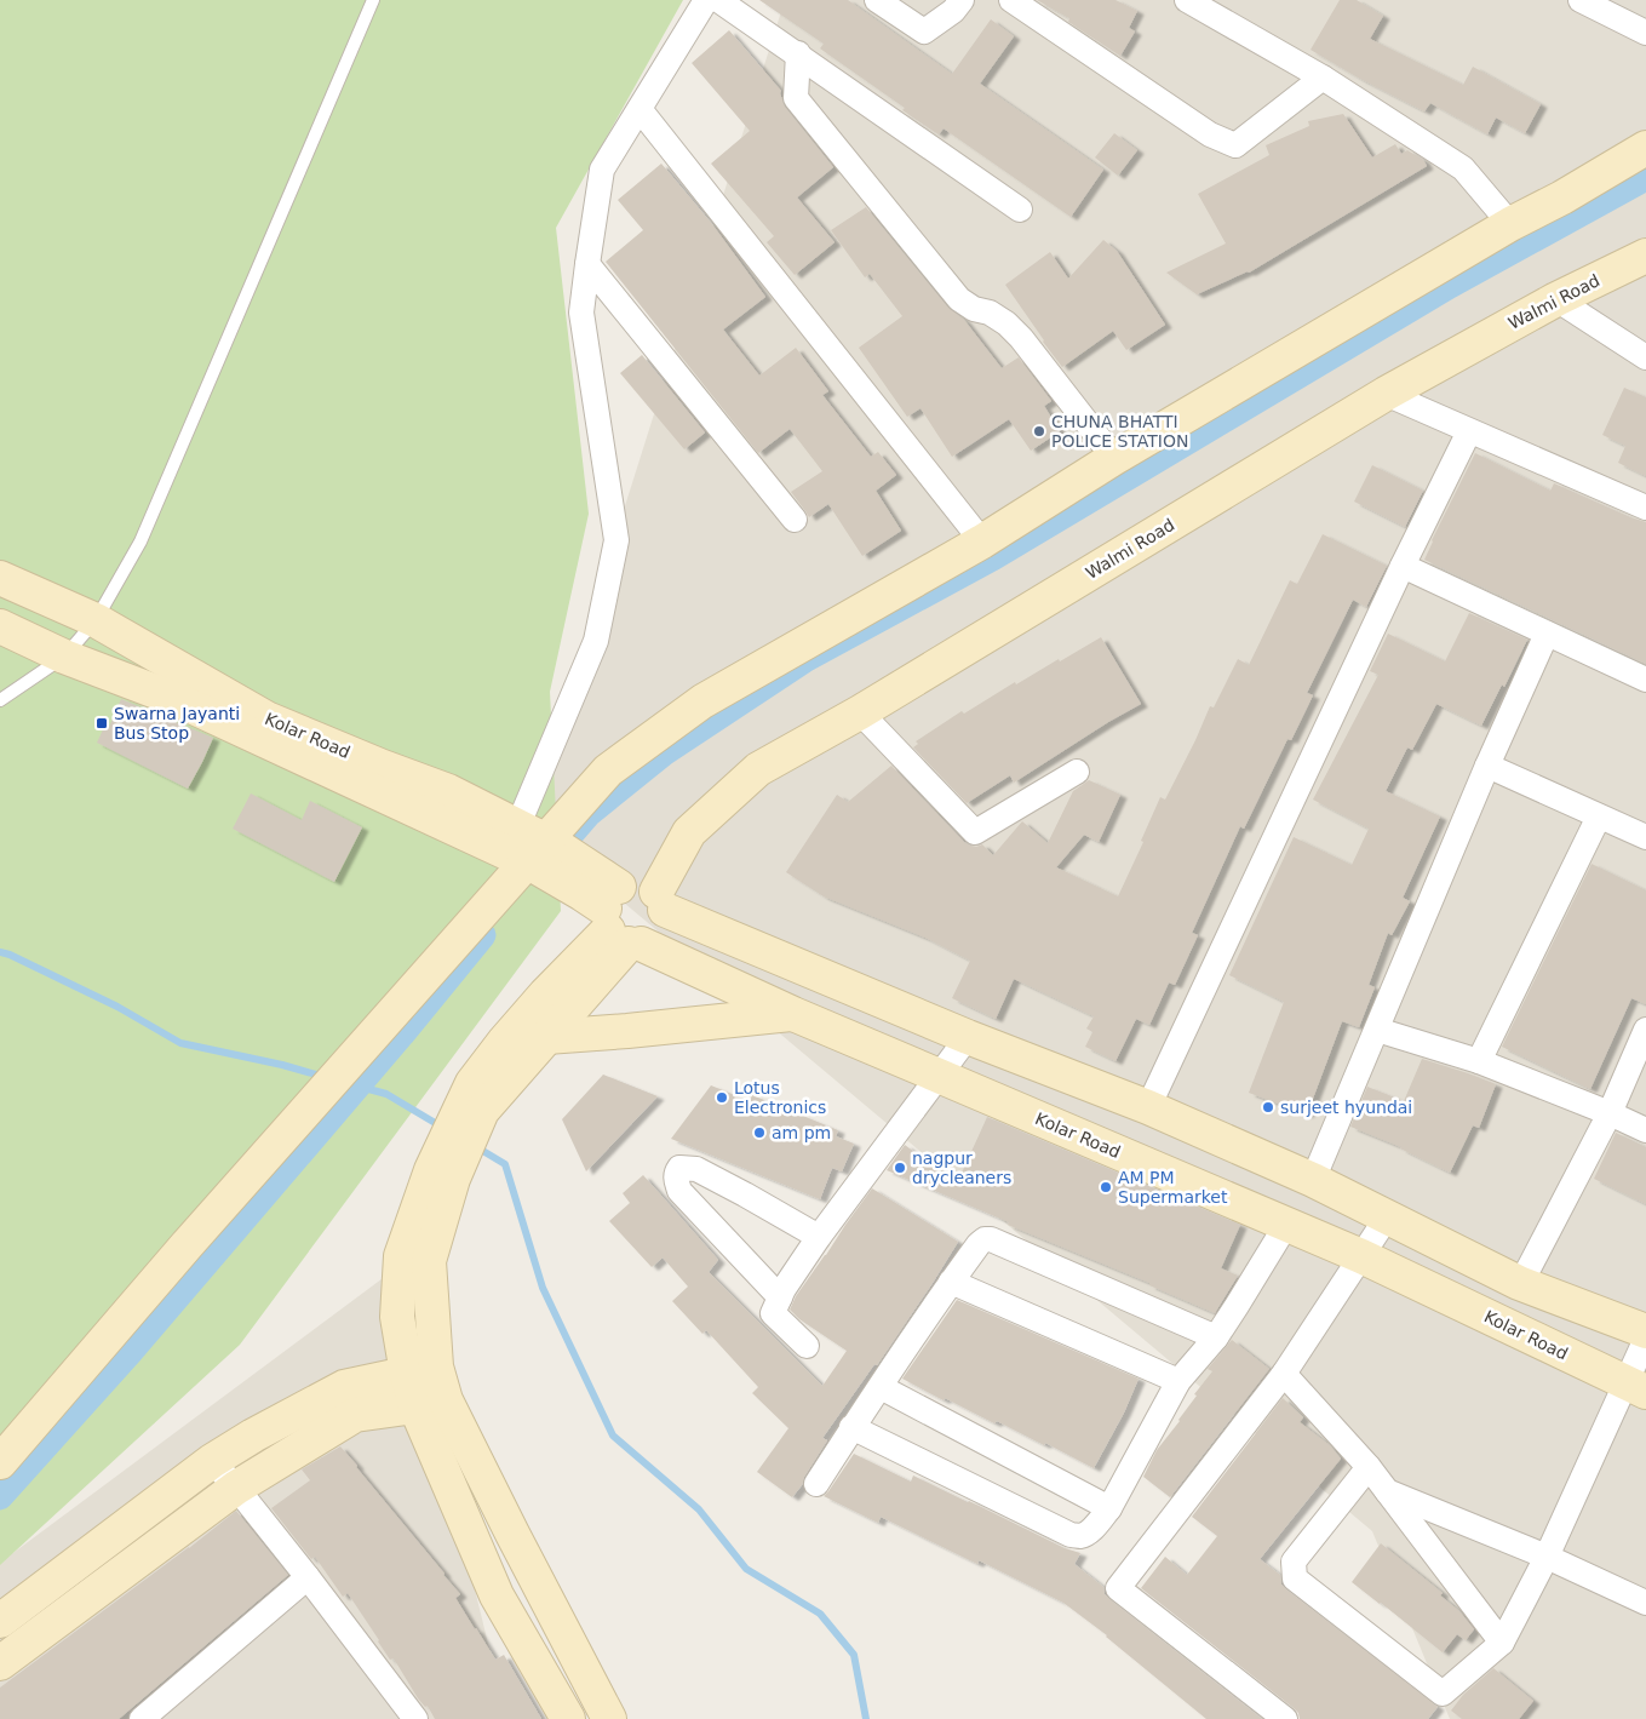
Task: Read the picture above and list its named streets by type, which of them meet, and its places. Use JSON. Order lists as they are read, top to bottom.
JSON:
{
  "streets": {
    "street": ["Walmi Road", "Kolar Road"]
  },
  "crossings": [
    ["Walmi Road", "Kolar Road"]
  ],
  "places": {
    "other": [
      "CHUNA BHATTI POLICE STATION",
      "Lotus Electronics",
      "surjeet hyundai",
      "am pm",
      "nagpur drycleaners",
      "AM PM Supermarket"
    ],
    "transit": ["Swarna Jayanti Bus Stop"]
  }
}
